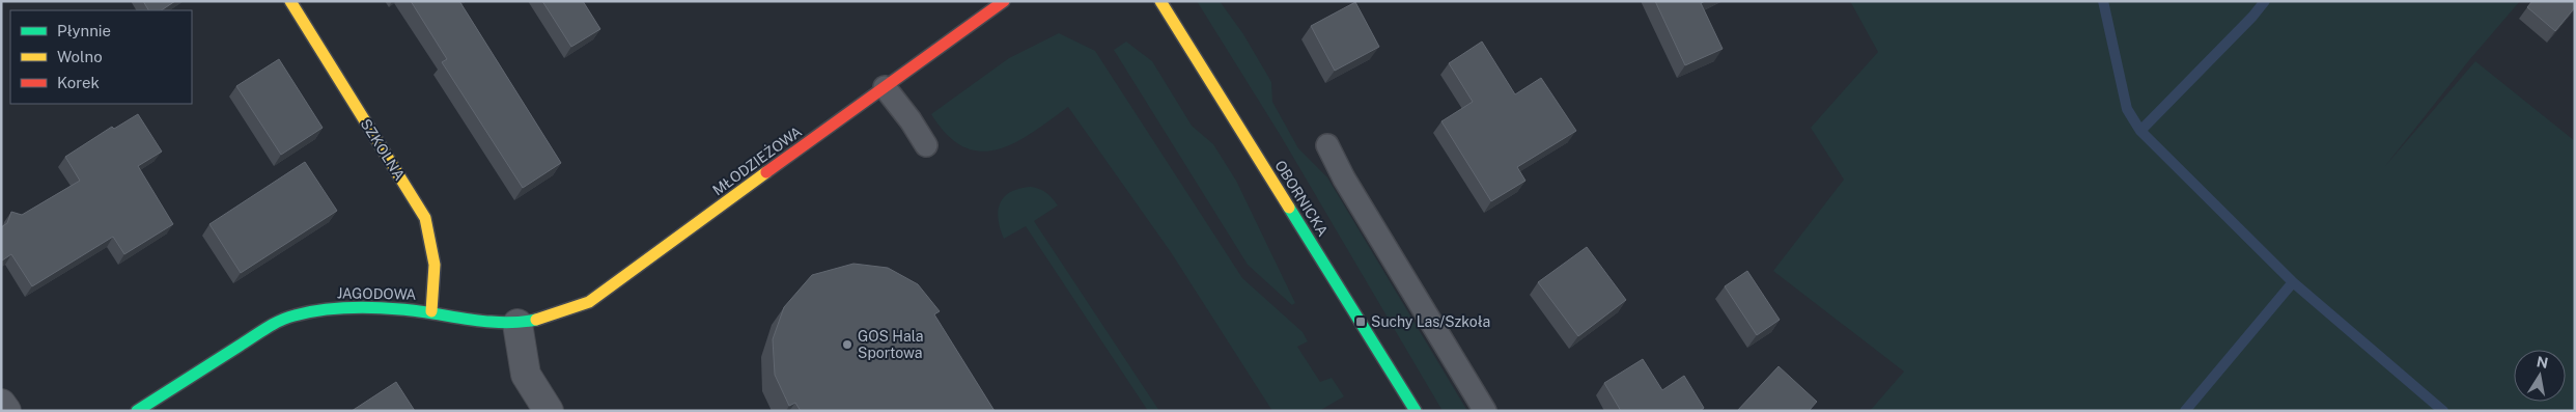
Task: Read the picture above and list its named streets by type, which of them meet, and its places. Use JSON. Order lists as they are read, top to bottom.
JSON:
{
  "streets": {
    "street": [
      "SZKOLNA",
      "MŁODZIEŻOWA",
      "OBORNICKA",
      "JAGODOWA"
    ]
  },
  "crossings": [
    ["SZKOLNA", "JAGODOWA"],
    ["MŁODZIEŻOWA", "JAGODOWA"]
  ],
  "places": {
    "transit": ["Suchy Las/Szkoła"],
    "other": ["GOS Hala Sportowa"]
  },
  "legend": ["Płynnie", "Wolno", "Korek"],
  "north": "top"
}
